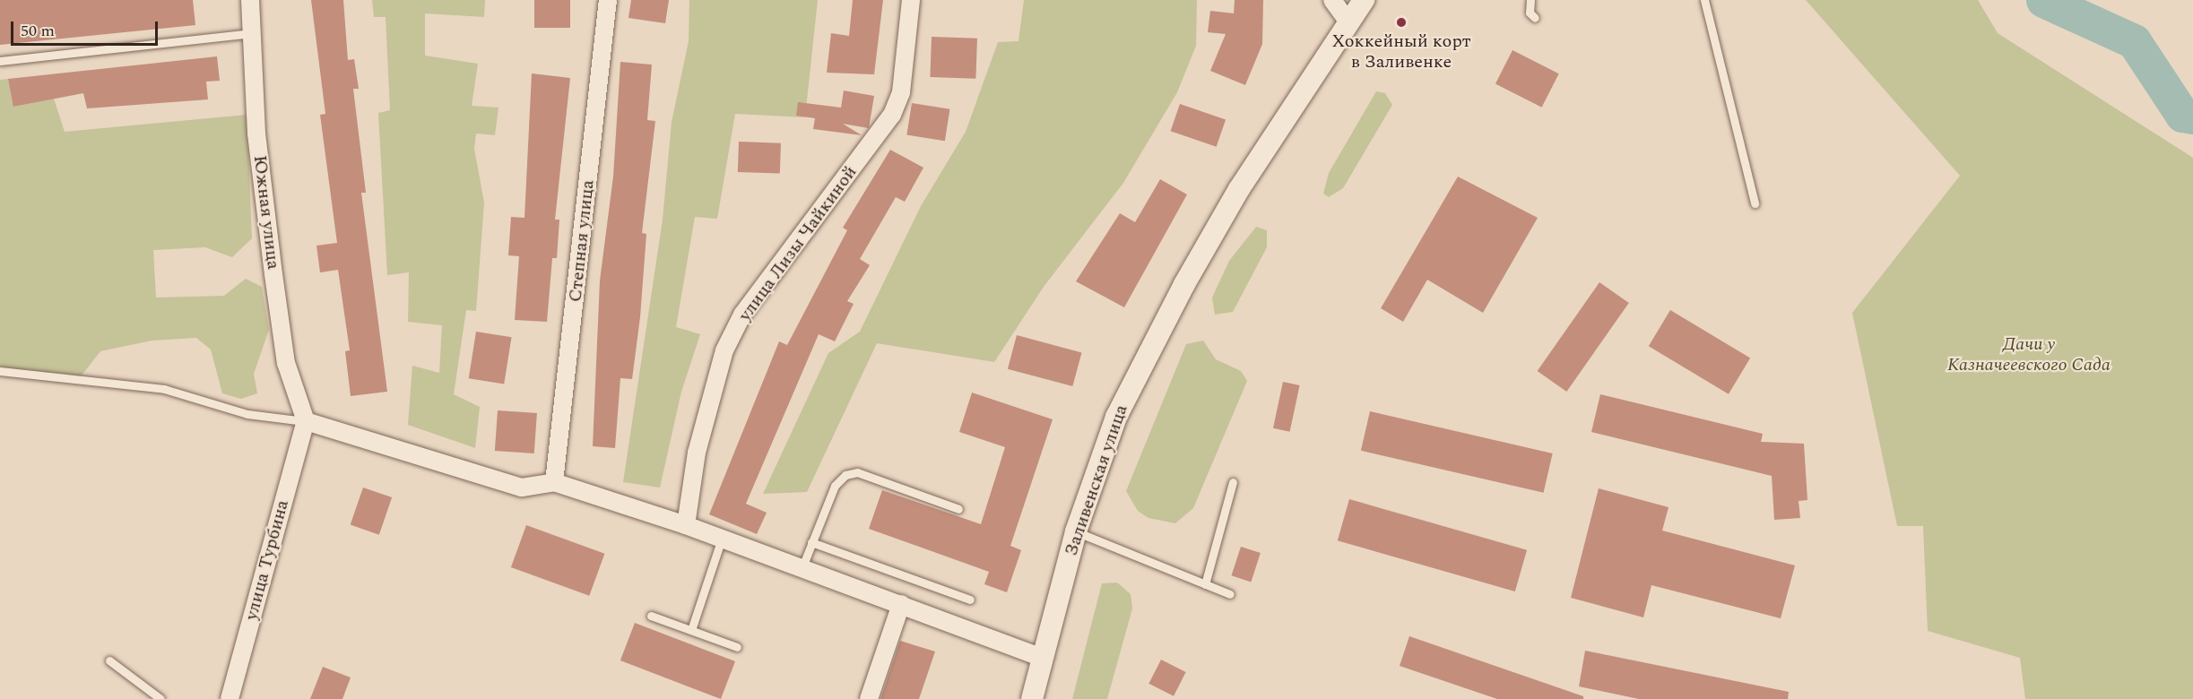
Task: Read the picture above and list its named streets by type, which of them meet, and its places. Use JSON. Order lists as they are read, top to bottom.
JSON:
{
  "streets": {
    "street": [
      "Южная улица",
      "Степная улица",
      "улица Лизы Чайкиной",
      "Заливенская улица",
      "улица Турбина"
    ]
  },
  "crossings": [
    ["Южная улица", "улица Турбина"]
  ],
  "parks": ["Дачи у Казначеевского Сада"],
  "places": ["Хоккейный корт в Заливенке"],
  "scale_bar": "50 m"
}
